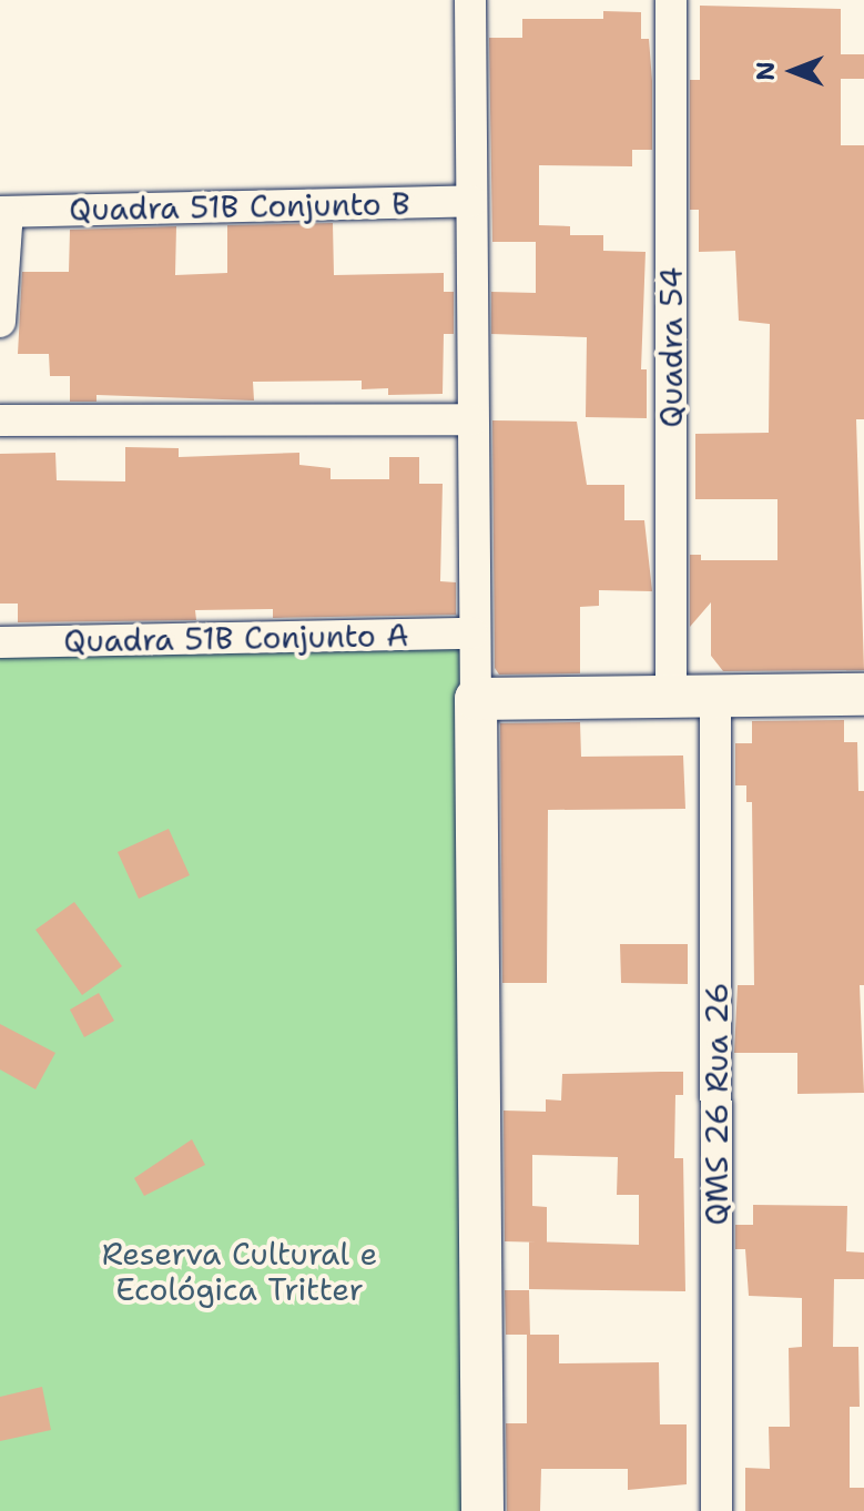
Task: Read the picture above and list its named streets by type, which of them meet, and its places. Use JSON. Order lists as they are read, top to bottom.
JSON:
{
  "streets": {
    "street": [
      "Quadra 51B Conjunto B",
      "Quadra 54",
      "Quadra 51B Conjunto A",
      "QMS 26 Rua 26"
    ]
  },
  "parks": ["Reserva Cultural e Ecológica Tritter"],
  "north": "left"
}
